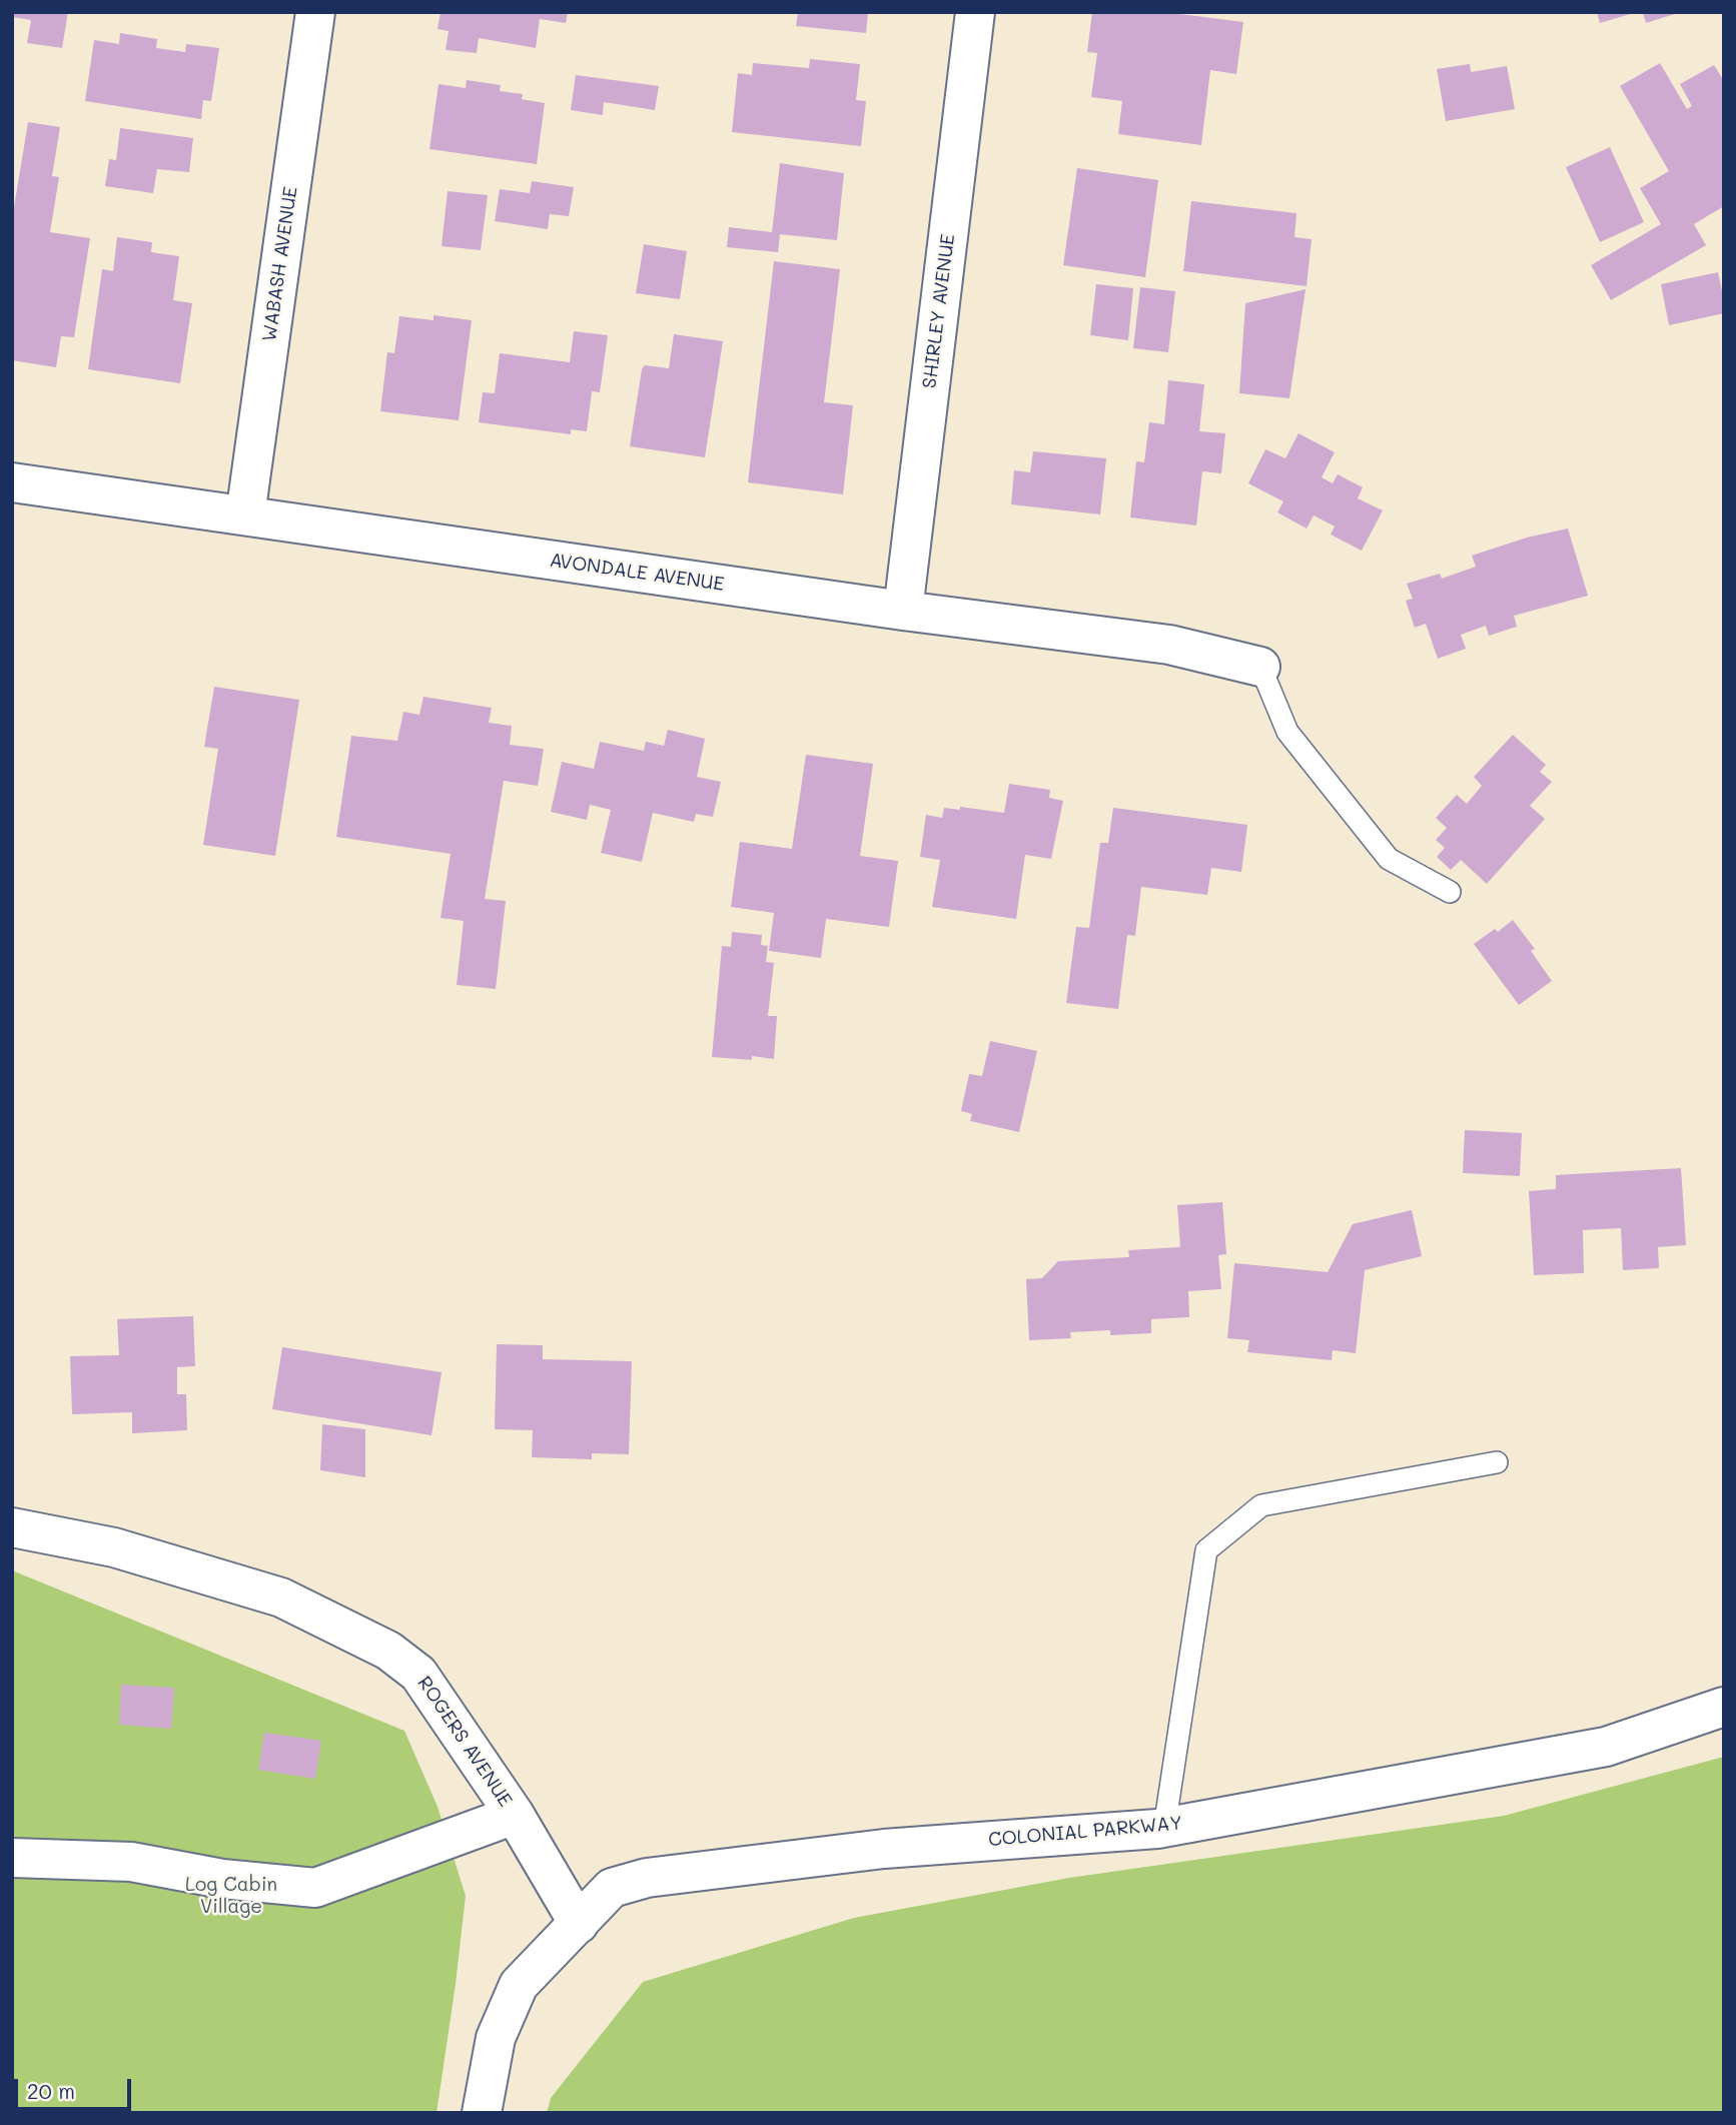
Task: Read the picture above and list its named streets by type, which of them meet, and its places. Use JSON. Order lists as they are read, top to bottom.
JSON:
{
  "streets": {
    "street": [
      "WABASH AVENUE",
      "SHIRLEY AVENUE",
      "AVONDALE AVENUE",
      "ROGERS AVENUE",
      "COLONIAL PARKWAY"
    ]
  },
  "crossings": [
    ["WABASH AVENUE", "AVONDALE AVENUE"],
    ["SHIRLEY AVENUE", "AVONDALE AVENUE"],
    ["ROGERS AVENUE", "COLONIAL PARKWAY"]
  ],
  "parks": ["Log Cabin Village"],
  "scale_bar": "20 m"
}
